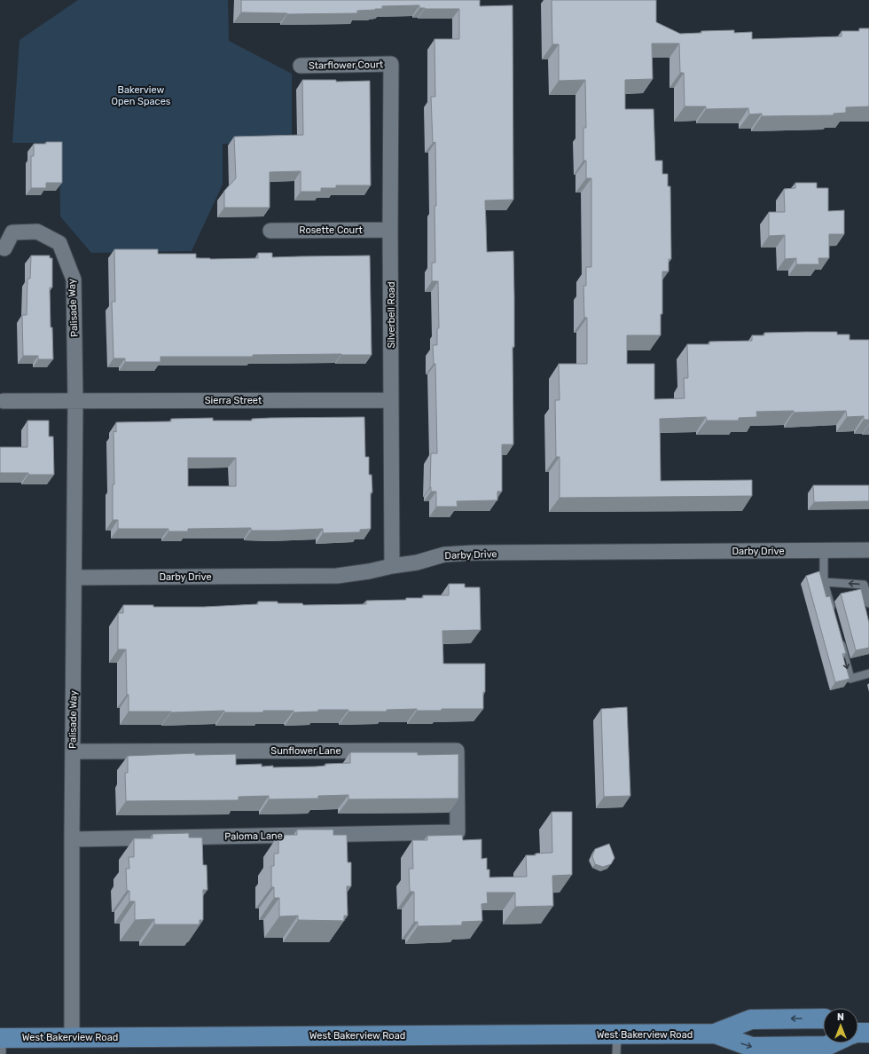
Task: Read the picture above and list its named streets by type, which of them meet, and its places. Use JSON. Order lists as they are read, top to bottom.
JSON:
{
  "streets": {
    "main road": ["West Bakerview Road"],
    "street": [
      "Starflower Court",
      "Rosette Court",
      "Palisade Way",
      "Silverbell Road",
      "Sierra Street",
      "Darby Drive",
      "Sunflower Lane",
      "Paloma Lane"
    ]
  },
  "crossings": [
    ["Starflower Court", "Silverbell Road"],
    ["Rosette Court", "Silverbell Road"],
    ["Palisade Way", "Sierra Street"],
    ["Palisade Way", "Darby Drive"],
    ["Palisade Way", "Sunflower Lane"],
    ["Palisade Way", "Paloma Lane"],
    ["Palisade Way", "West Bakerview Road"],
    ["Silverbell Road", "Sierra Street"],
    ["Silverbell Road", "Darby Drive"],
    ["Sunflower Lane", "Paloma Lane"]
  ],
  "parks": ["Bakerview Open Spaces"],
  "north": "top"
}
